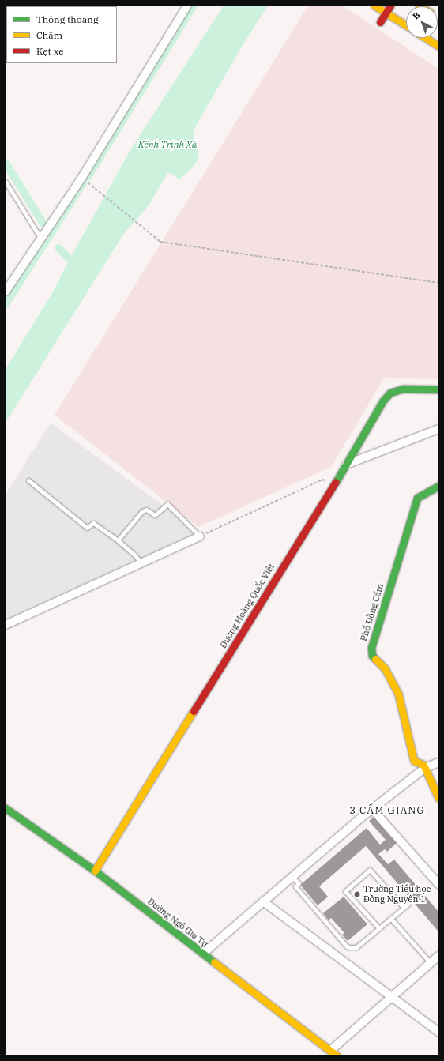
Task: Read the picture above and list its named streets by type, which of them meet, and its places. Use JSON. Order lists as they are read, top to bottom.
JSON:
{
  "streets": {
    "street": ["Đường Hoàng Quốc Việt", "Phố Đồng Cẩm", "Đường Ngô Gia Tự"]
  },
  "crossings": [
    ["Đường Hoàng Quốc Việt", "Đường Ngô Gia Tự"]
  ],
  "districts": ["3 CẨM GIANG"],
  "water": ["Kênh Trịnh Xá"],
  "places": ["Trường Tiểu học Đồng Nguyên 1"],
  "legend": ["Thông thoáng", "Chậm", "Kẹt xe"],
  "north": "top left"
}
